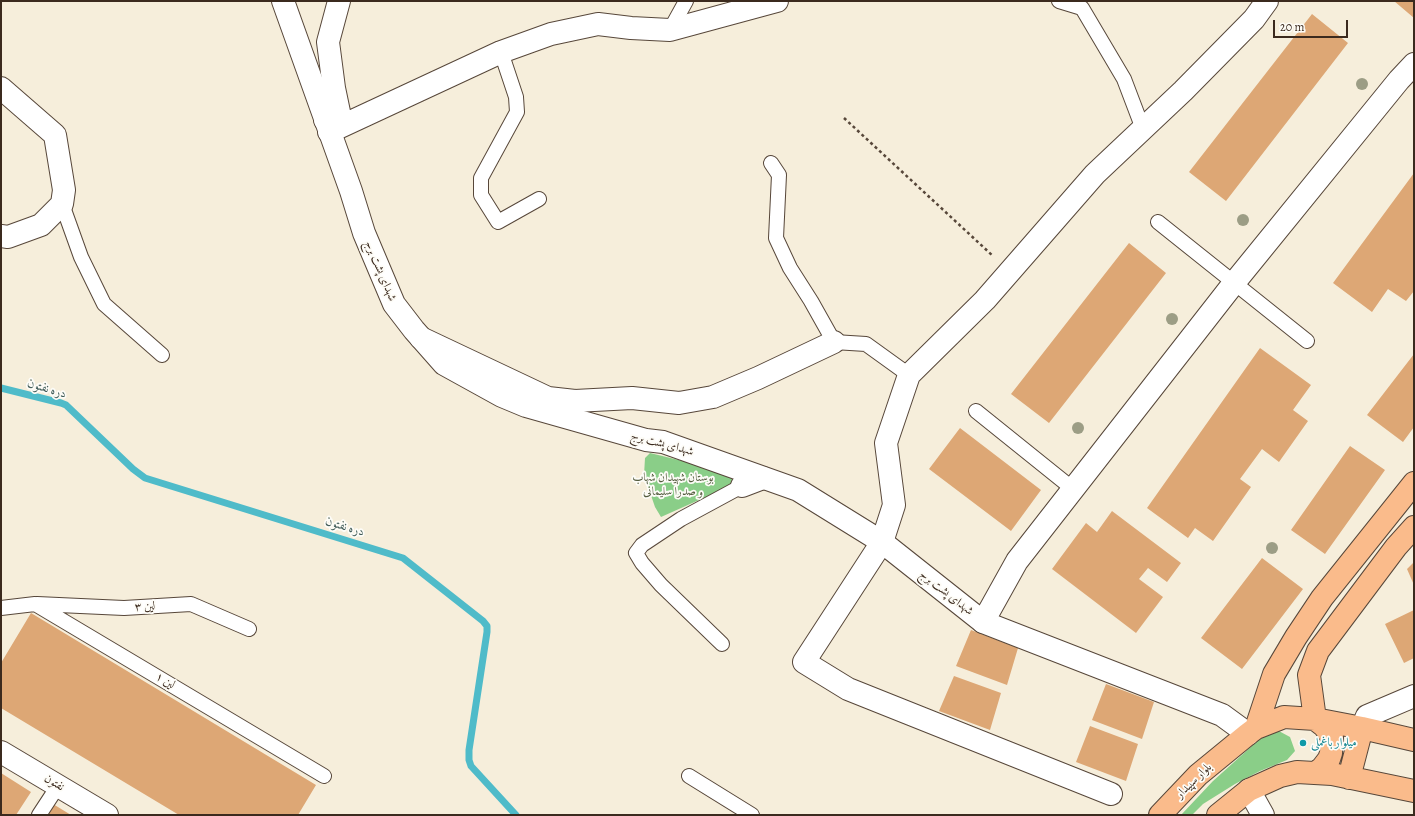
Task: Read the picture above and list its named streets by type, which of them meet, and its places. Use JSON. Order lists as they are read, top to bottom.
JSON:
{
  "streets": {
    "main road": ["بلوار سپیدار"],
    "street": ["شهدای پشت برج", "نفتون"],
    "lane": ["لین ۳", "لین ۱"]
  },
  "crossings": [
    ["شهدای پشت برج", "بلوار سپیدار"],
    ["لین ۳", "لین ۱"]
  ],
  "water": ["دره نفتون"],
  "parks": ["بوستان شهیدان شهاب و صدرا سلیمانی"],
  "places": ["میلوار باغملی"],
  "scale_bar": "20 m"
}
